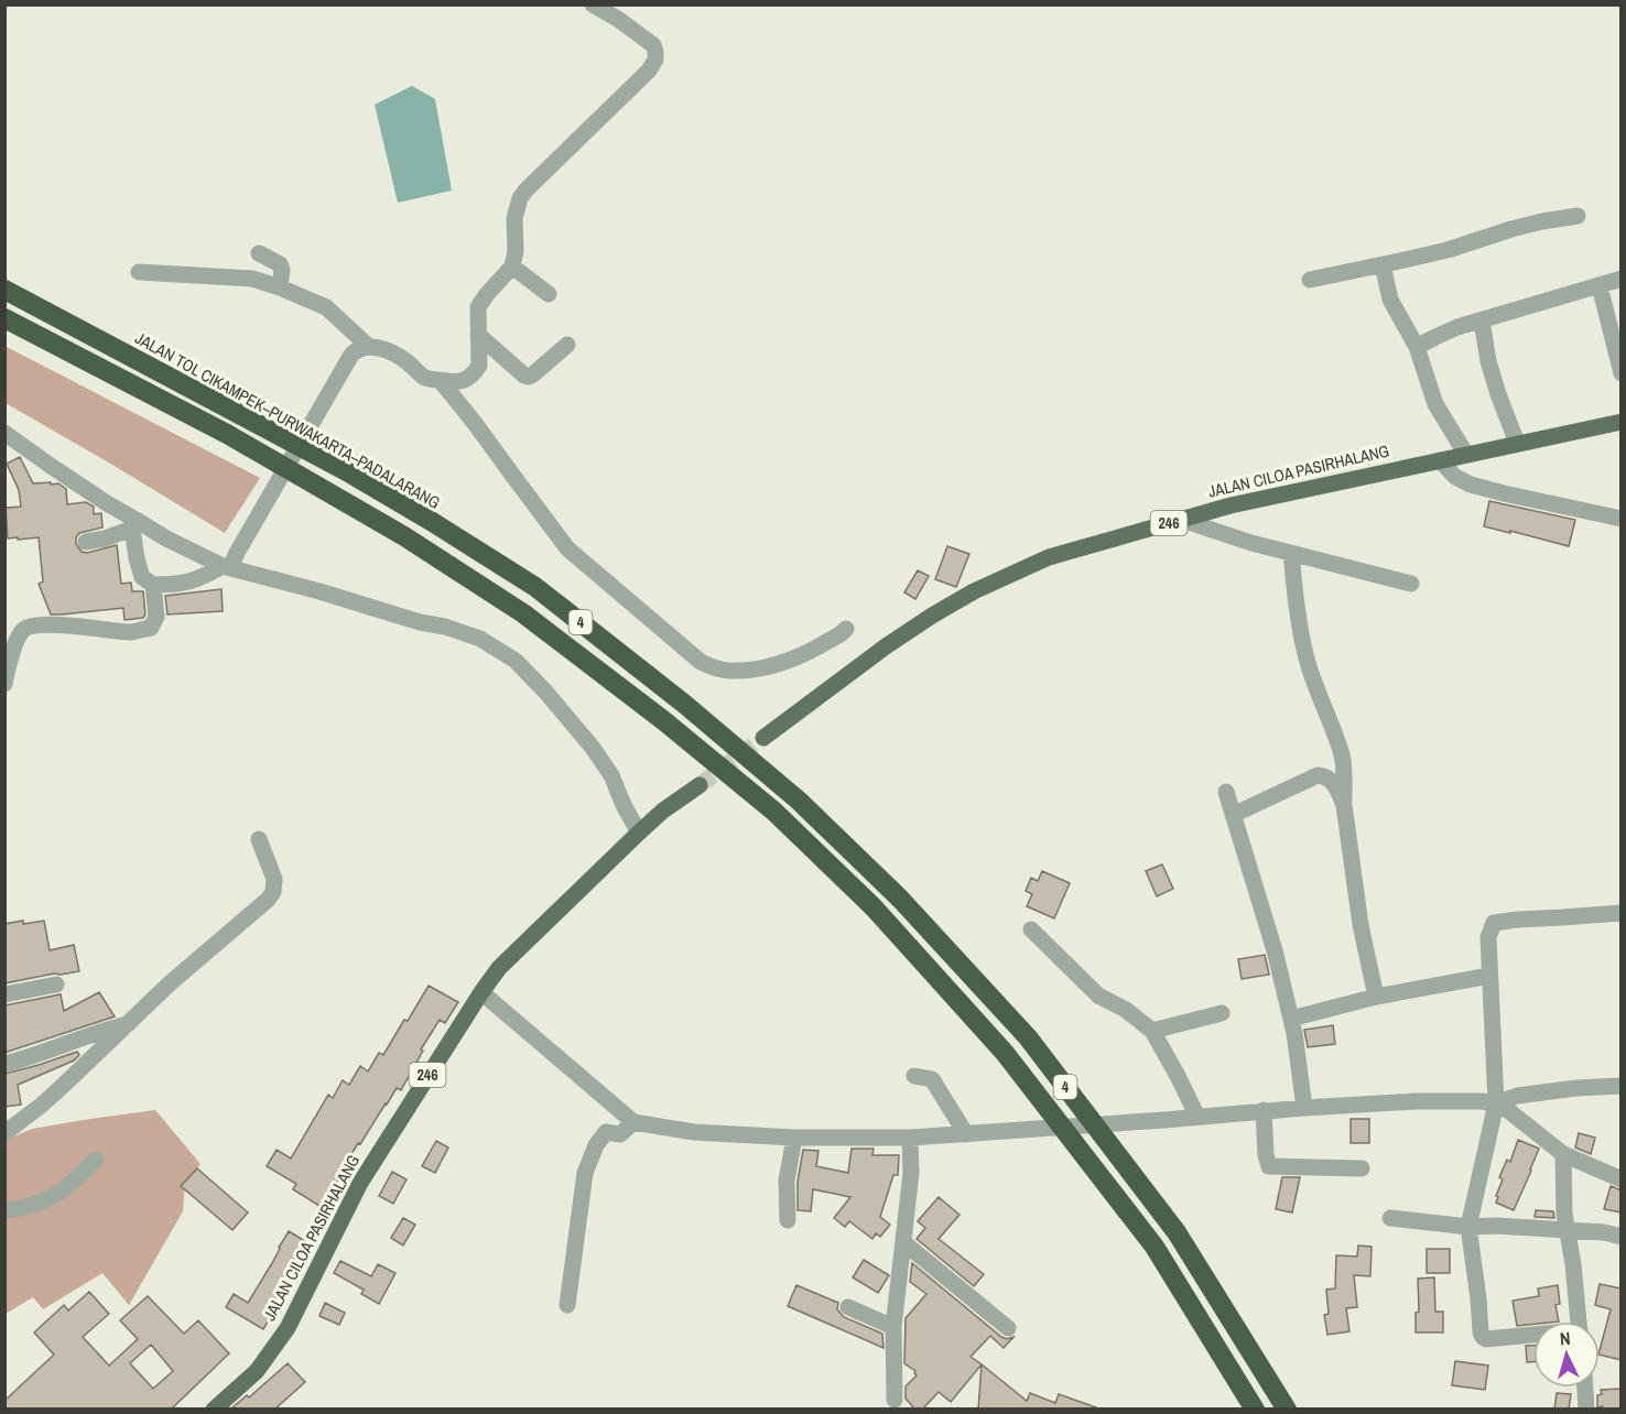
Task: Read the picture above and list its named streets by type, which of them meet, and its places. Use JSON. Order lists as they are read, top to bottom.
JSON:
{
  "streets": {
    "highway": ["JALAN TOL CIKAMPEK–PURWAKARTA–PADALARANG", "4"],
    "main road": ["JALAN CILOA PASIRHALANG", "246"]
  },
  "north": "top"
}
